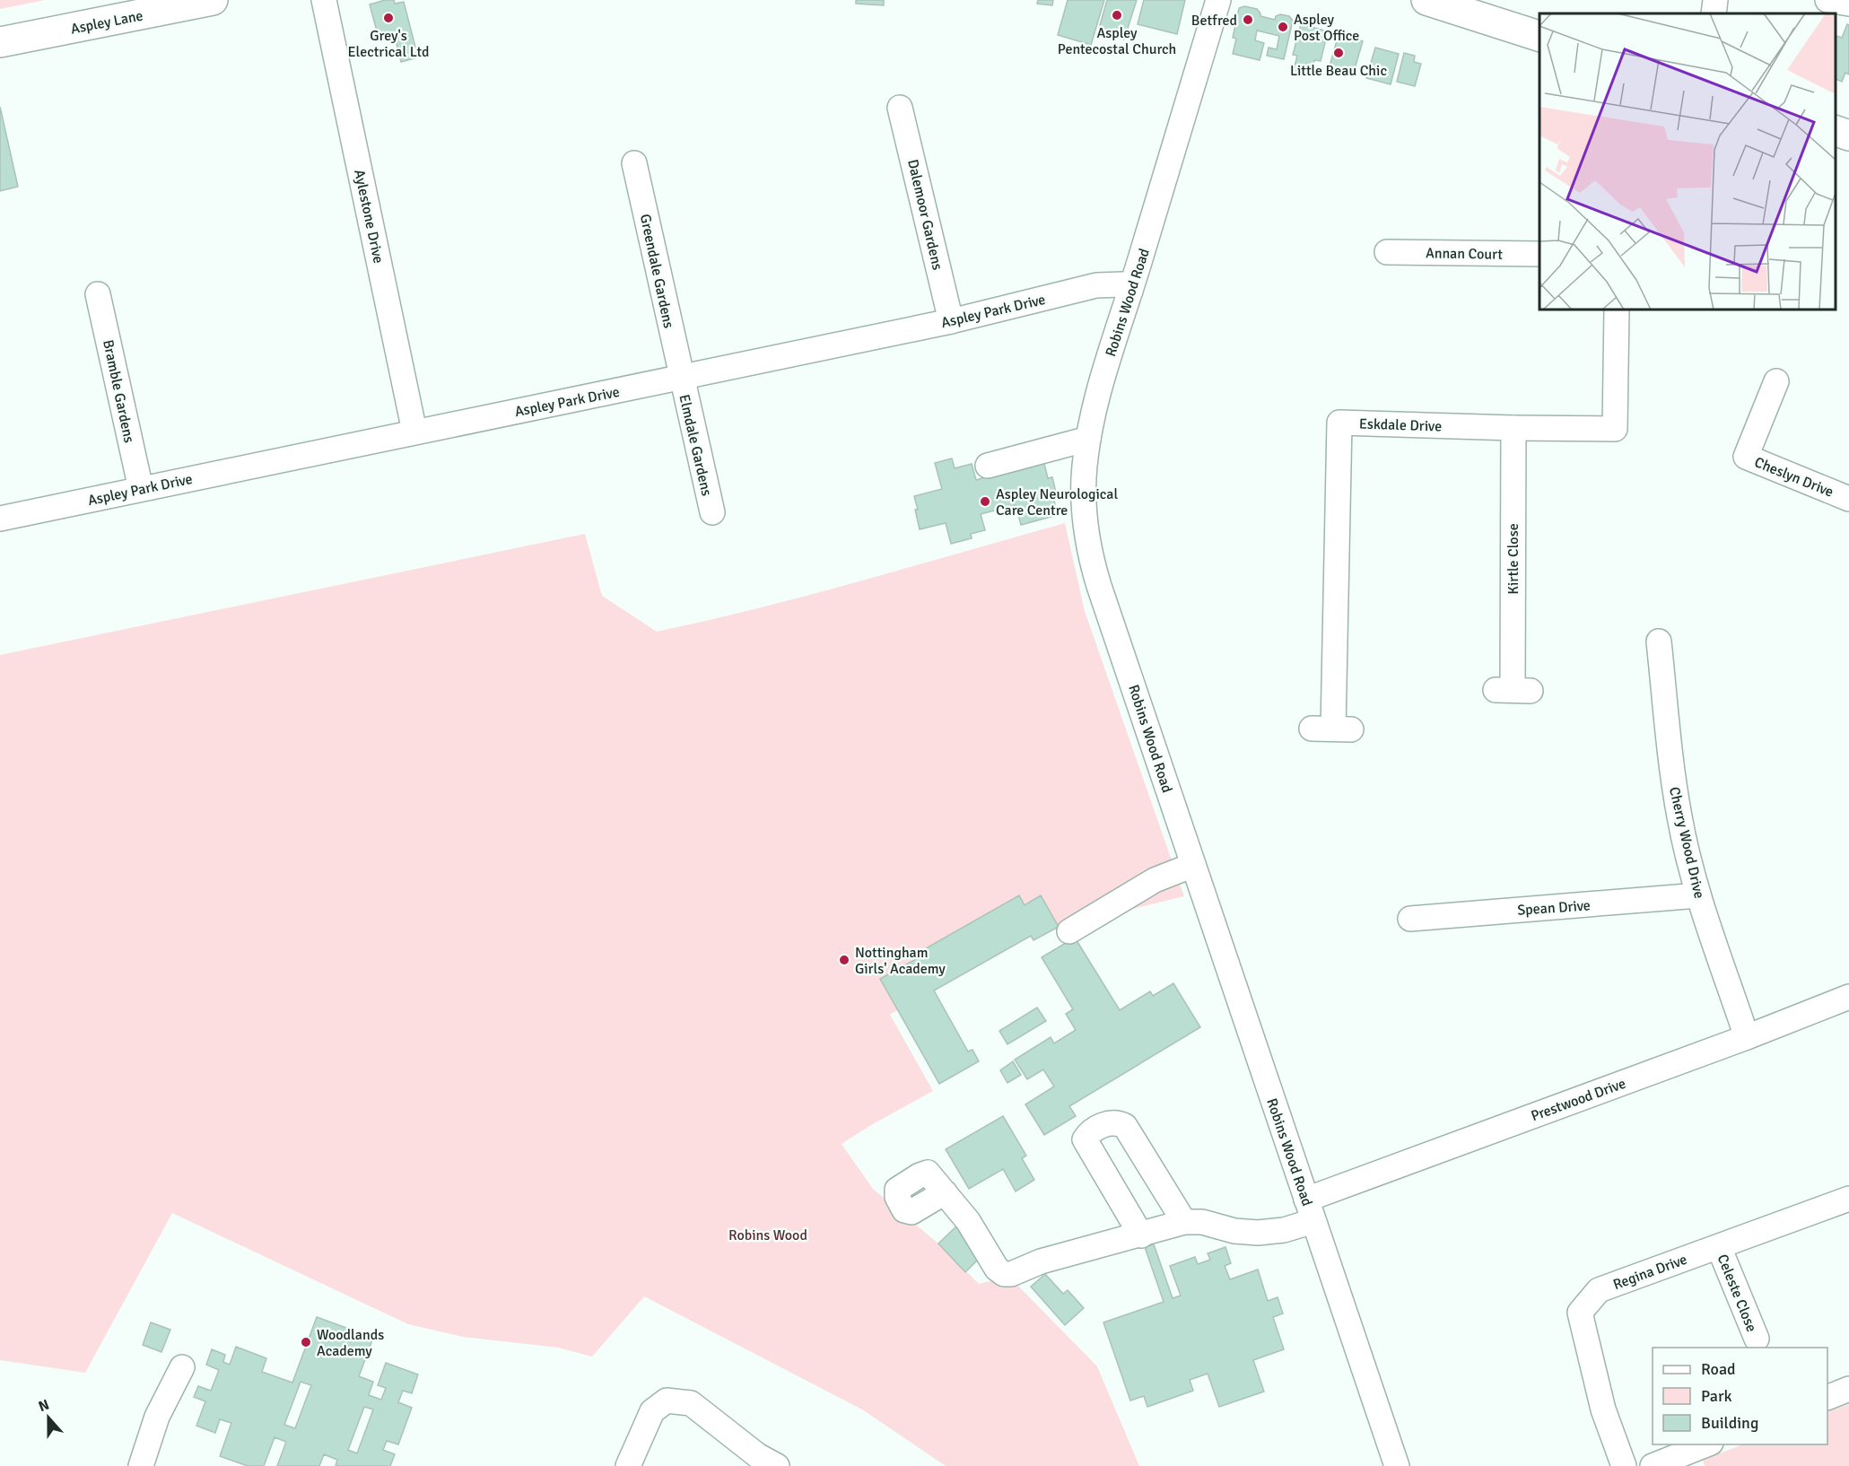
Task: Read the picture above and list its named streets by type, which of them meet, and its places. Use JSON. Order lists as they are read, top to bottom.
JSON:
{
  "streets": {
    "main road": ["Aspley Lane"],
    "street": [
      "Dalemoor Gardens",
      "Aylestone Drive",
      "Annan Court",
      "Greendale Gardens",
      "Robins Wood Road",
      "Aspley Park Drive",
      "Bramble Gardens",
      "Eskdale Drive",
      "Elmdale Gardens",
      "Cheslyn Drive",
      "Kirtle Close",
      "Cherry Wood Drive",
      "Spean Drive",
      "Prestwood Drive",
      "Regina Drive",
      "Celeste Close"
    ]
  },
  "crossings": [
    ["Dalemoor Gardens", "Aspley Park Drive"],
    ["Aylestone Drive", "Aspley Park Drive"],
    ["Greendale Gardens", "Aspley Park Drive"],
    ["Greendale Gardens", "Elmdale Gardens"],
    ["Robins Wood Road", "Aspley Park Drive"],
    ["Robins Wood Road", "Prestwood Drive"],
    ["Aspley Park Drive", "Bramble Gardens"],
    ["Aspley Park Drive", "Elmdale Gardens"],
    ["Eskdale Drive", "Kirtle Close"],
    ["Cherry Wood Drive", "Spean Drive"],
    ["Cherry Wood Drive", "Prestwood Drive"],
    ["Regina Drive", "Celeste Close"]
  ],
  "parks": ["Robins Wood"],
  "places": [
    "Aspley Pentecostal Church",
    "Grey's Electrical Ltd",
    "Betfred",
    "Aspley Post Office",
    "Little Beau Chic",
    "Aspley Neurological Care Centre",
    "Nottingham Girls' Academy",
    "Woodlands Academy"
  ],
  "legend": ["Road", "Park", "Building"],
  "north": "top"
}
